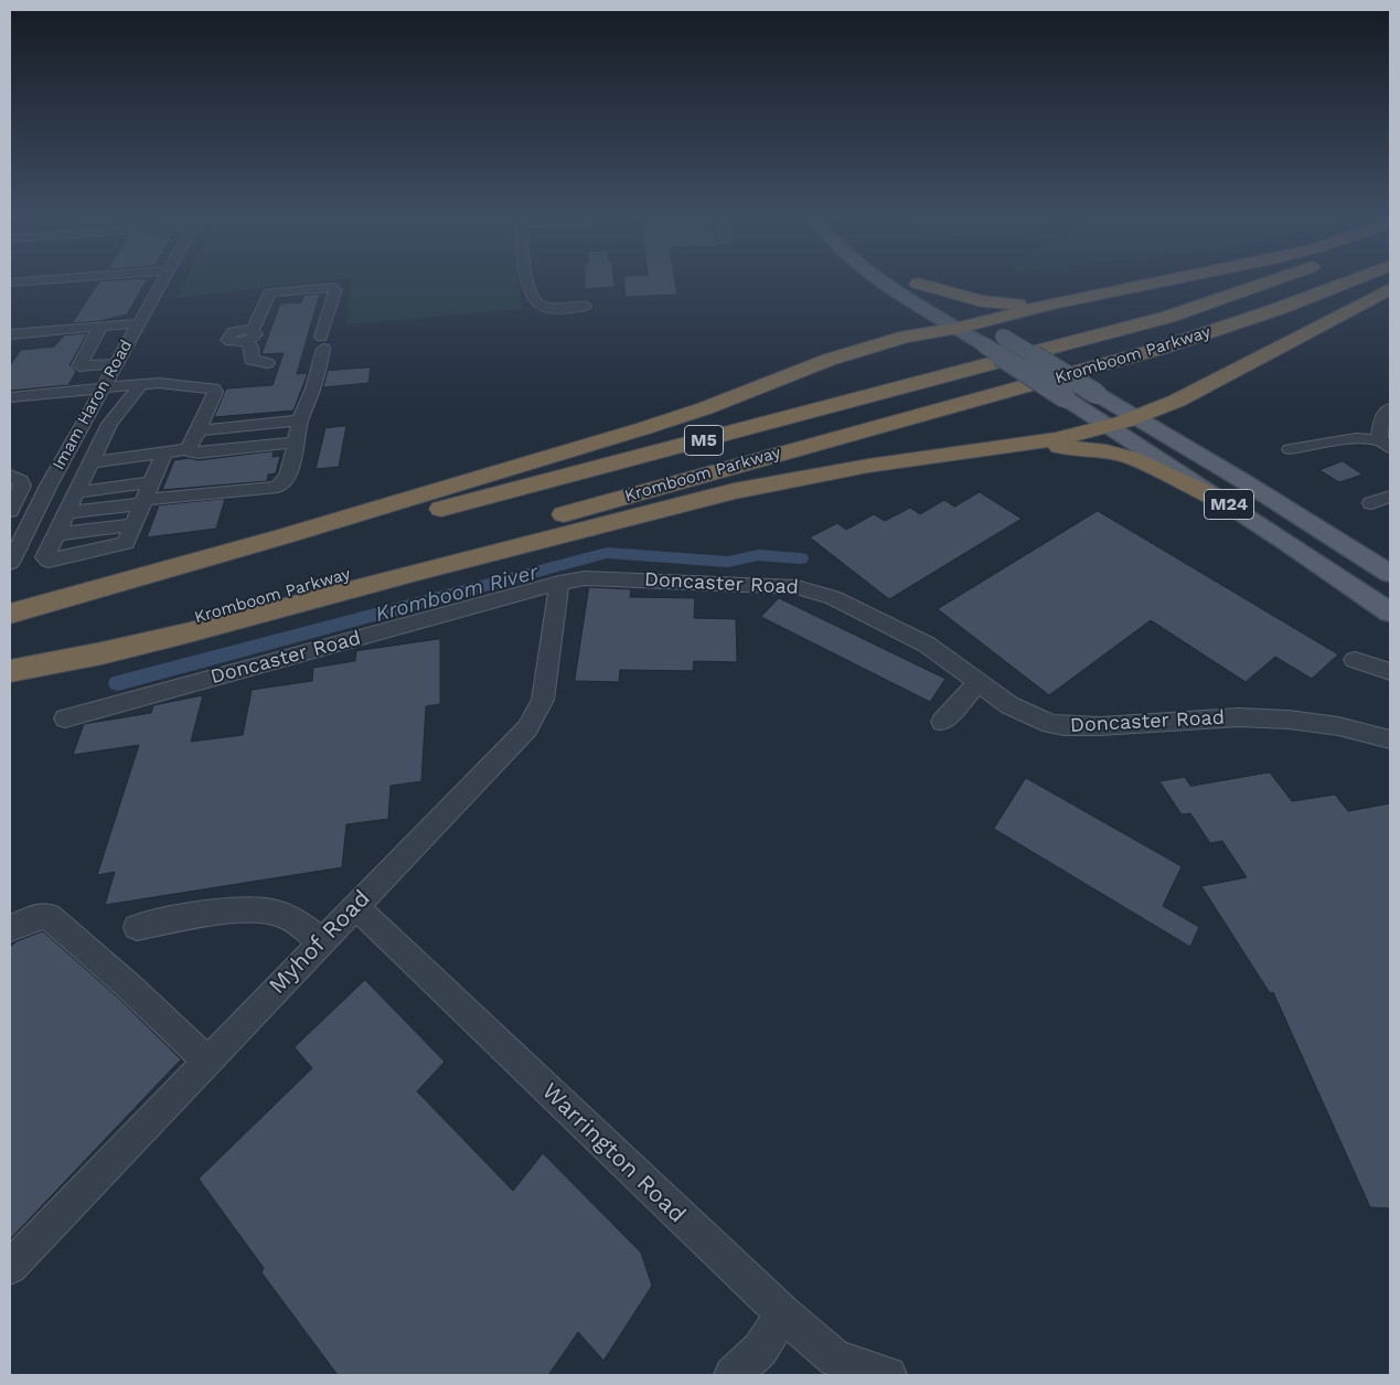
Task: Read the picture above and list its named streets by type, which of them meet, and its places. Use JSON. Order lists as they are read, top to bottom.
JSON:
{
  "streets": {
    "highway": ["Kromboom Parkway", "M5"],
    "main road": ["M24"],
    "street": [
      "Imam Haron Road",
      "Doncaster Road",
      "Myhof Road",
      "Warrington Road"
    ]
  },
  "crossings": [
    ["Doncaster Road", "Myhof Road"],
    ["Myhof Road", "Warrington Road"]
  ],
  "water": ["Kromboom River"]
}
